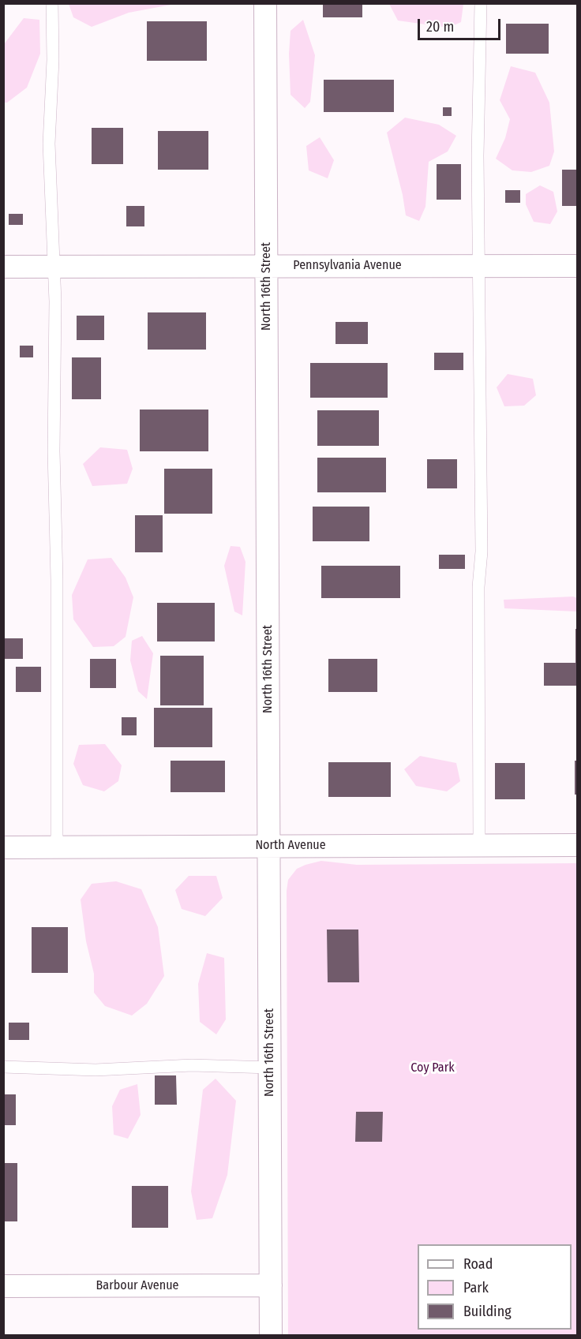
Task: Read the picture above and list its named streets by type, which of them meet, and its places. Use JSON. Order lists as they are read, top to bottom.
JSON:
{
  "streets": {
    "street": [
      "Pennsylvania Avenue",
      "North 16th Street",
      "North Avenue",
      "Barbour Avenue"
    ]
  },
  "crossings": [
    ["Pennsylvania Avenue", "North 16th Street"],
    ["North 16th Street", "North Avenue"],
    ["North 16th Street", "Barbour Avenue"]
  ],
  "parks": ["Coy Park"],
  "legend": ["Road", "Park", "Building"],
  "scale_bar": "20 m"
}
